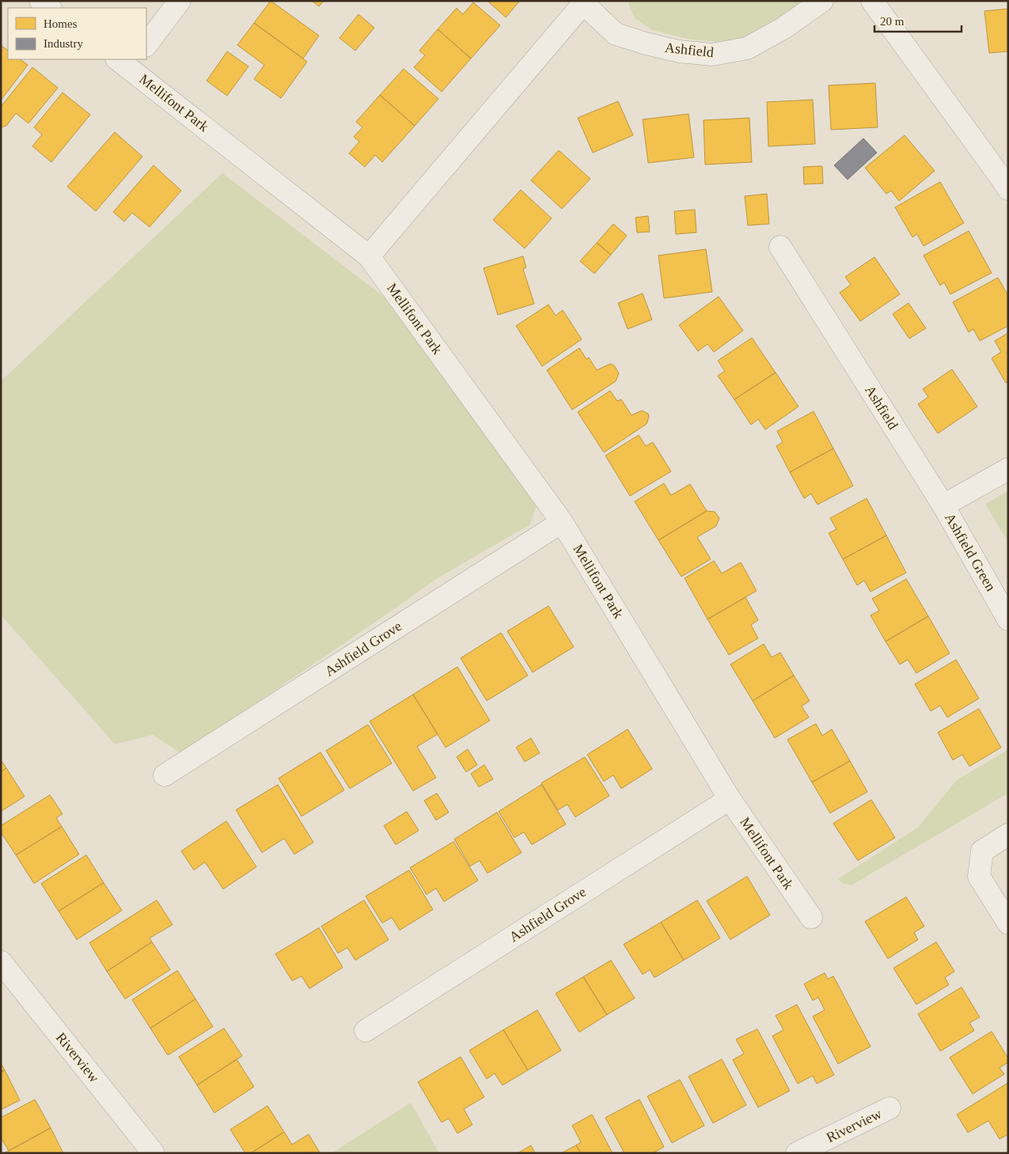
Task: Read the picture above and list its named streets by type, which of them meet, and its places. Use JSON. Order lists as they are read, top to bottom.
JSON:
{
  "streets": {
    "street": [
      "Ashfield",
      "Mellifont Park",
      "Ashfield Green",
      "Ashfield Grove",
      "Riverview"
    ]
  },
  "crossings": [
    ["Ashfield", "Ashfield Green"],
    ["Mellifont Park", "Ashfield Grove"]
  ],
  "legend": ["Homes", "Industry"],
  "scale_bar": "20 m"
}
